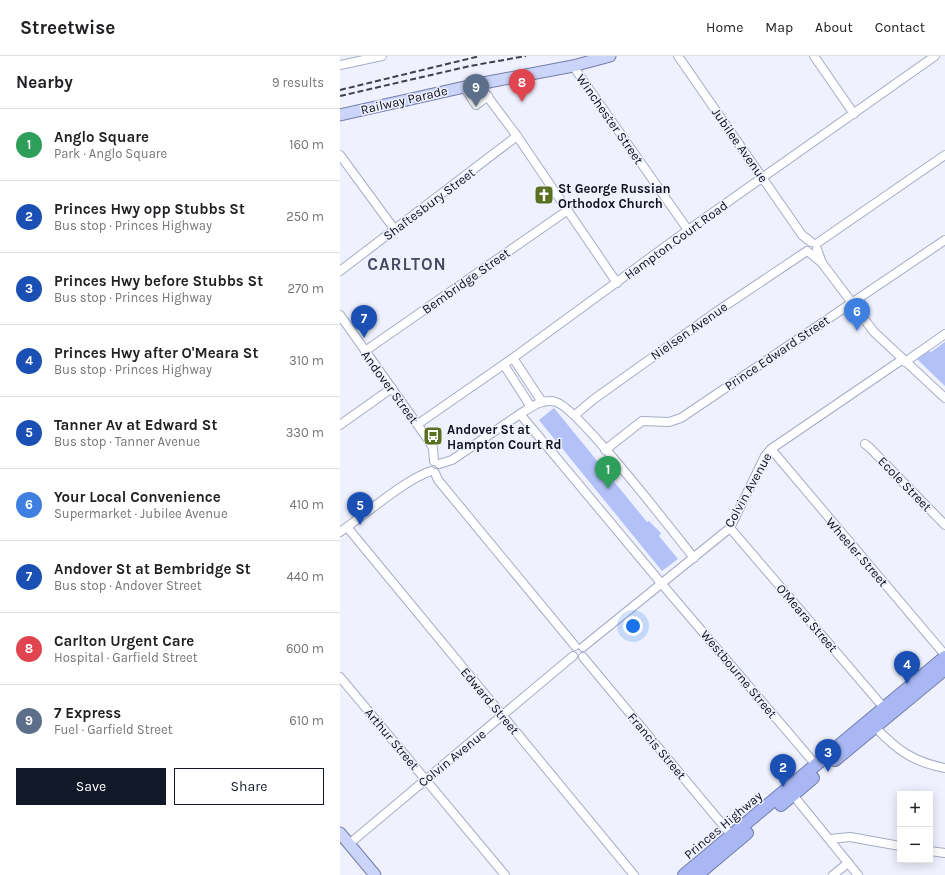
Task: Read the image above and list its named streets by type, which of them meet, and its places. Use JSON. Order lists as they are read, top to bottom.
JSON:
{
  "streets": {
    "highway": ["Princes Highway"],
    "main road": ["Railway Parade"],
    "street": [
      "Winchester Street",
      "Jubilee Avenue",
      "Shaftesbury Street",
      "Hampton Court Road",
      "Bembridge Street",
      "Nielsen Avenue",
      "Prince Edward Street",
      "Andover Street",
      "Ecole Street",
      "Colvin Avenue",
      "Wheeler Street",
      "O'Meara Street",
      "Westbourne Street",
      "Edward Street",
      "Arthur Street",
      "Francis Street"
    ]
  },
  "crossings": [
    ["Railway Parade", "Winchester Street"],
    ["Winchester Street", "Hampton Court Road"],
    ["Jubilee Avenue", "Hampton Court Road"],
    ["Jubilee Avenue", "Nielsen Avenue"],
    ["Hampton Court Road", "Andover Street"],
    ["Bembridge Street", "Andover Street"],
    ["Colvin Avenue", "Wheeler Street"],
    ["Colvin Avenue", "O'Meara Street"],
    ["Colvin Avenue", "Westbourne Street"],
    ["Colvin Avenue", "Edward Street"],
    ["Colvin Avenue", "Arthur Street"],
    ["Colvin Avenue", "Francis Street"],
    ["Wheeler Street", "Princes Highway"],
    ["O'Meara Street", "Princes Highway"],
    ["Westbourne Street", "Princes Highway"],
    ["Francis Street", "Princes Highway"]
  ],
  "districts": ["CARLTON"],
  "places": {
    "church": ["St George Russian Orthodox Church"],
    "bus stop": ["Andover St at Hampton Court Rd"]
  },
  "page": {
    "header": "Streetwise",
    "nav": [
      "Home",
      "Map",
      "About",
      "Contact"
    ],
    "heading": ["Nearby", "9 results"],
    "pins": [
      "8",
      "9",
      "6",
      "7",
      "1",
      "5",
      "4",
      "3",
      "2"
    ],
    "list": [
      {
        "mark": "1",
        "name": "Anglo Square",
        "note": "Park · Anglo Square",
        "value": "160 m"
      },
      {
        "mark": "2",
        "name": "Princes Hwy opp Stubbs St",
        "note": "Bus stop · Princes Highway",
        "value": "250 m"
      },
      {
        "mark": "3",
        "name": "Princes Hwy before Stubbs St",
        "note": "Bus stop · Princes Highway",
        "value": "270 m"
      },
      {
        "mark": "4",
        "name": "Princes Hwy after O'Meara St",
        "note": "Bus stop · Princes Highway",
        "value": "310 m"
      },
      {
        "mark": "5",
        "name": "Tanner Av at Edward St",
        "note": "Bus stop · Tanner Avenue",
        "value": "330 m"
      },
      {
        "mark": "6",
        "name": "Your Local Convenience",
        "note": "Supermarket · Jubilee Avenue",
        "value": "410 m"
      },
      {
        "mark": "7",
        "name": "Andover St at Bembridge St",
        "note": "Bus stop · Andover Street",
        "value": "440 m"
      },
      {
        "mark": "8",
        "name": "Carlton Urgent Care",
        "note": "Hospital · Garfield Street",
        "value": "600 m"
      },
      {
        "mark": "9",
        "name": "7 Express",
        "note": "Fuel · Garfield Street",
        "value": "610 m"
      }
    ],
    "buttons": ["Save", "Share"],
    "map_buttons": ["+", "−"]
  }
}
